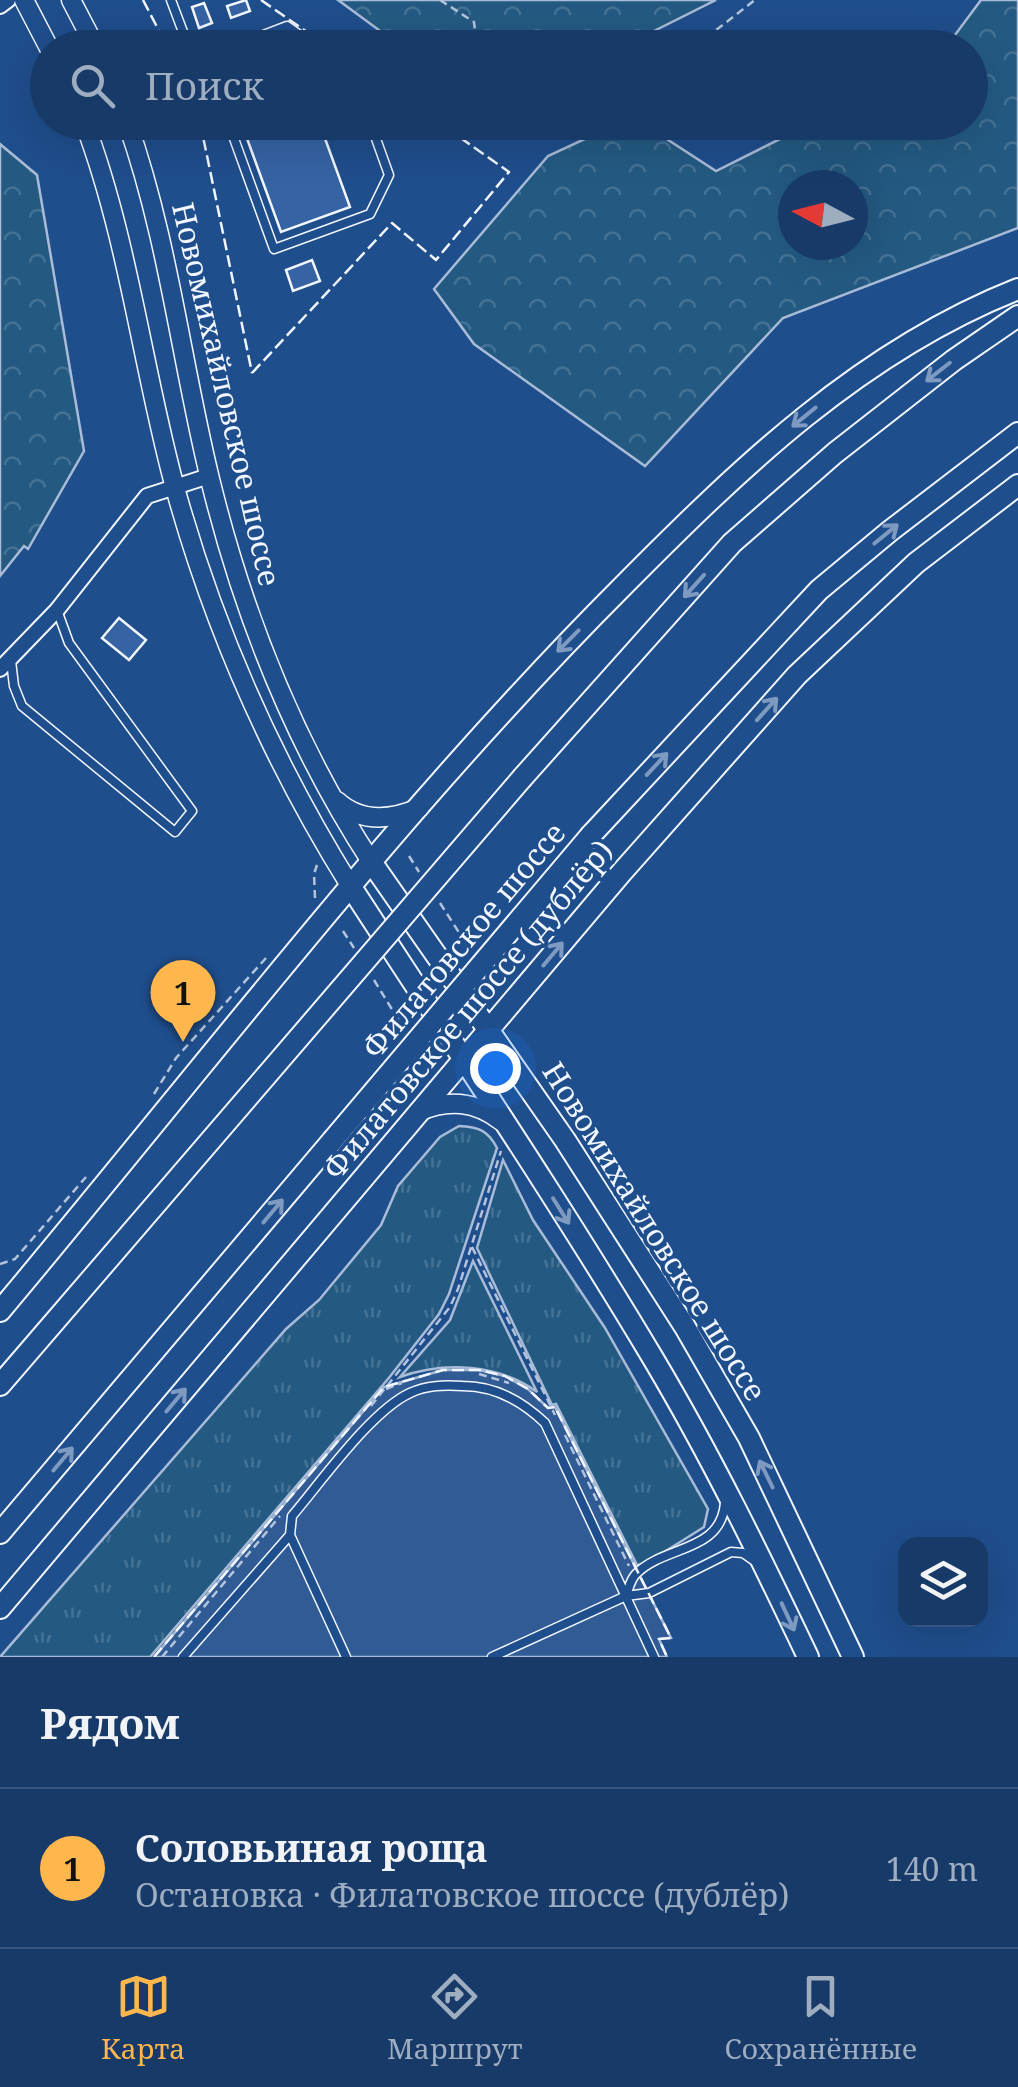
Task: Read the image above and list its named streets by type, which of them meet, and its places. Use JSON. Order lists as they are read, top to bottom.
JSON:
{
  "streets": {
    "main road": ["Новомихайловское шоссе", "Филатовское шоссе", "Филатовское шоссе (дублёр)"]
  },
  "crossings": [
    ["Новомихайловское шоссе", "Филатовское шоссе (дублёр)"]
  ],
  "one_way": ["Новомихайловское шоссе", "Филатовское шоссе (дублёр)"],
  "north": "left",
  "page": {
    "search": "Поиск",
    "pins": "1",
    "heading": "Рядом",
    "list": [
      {
        "mark": "1",
        "name": "Соловьиная роща",
        "note": "Остановка · Филатовское шоссе (дублёр)",
        "value": "140 m"
      }
    ],
    "nav": ["Карта", "Маршрут", "Сохранённые"]
  }
}
